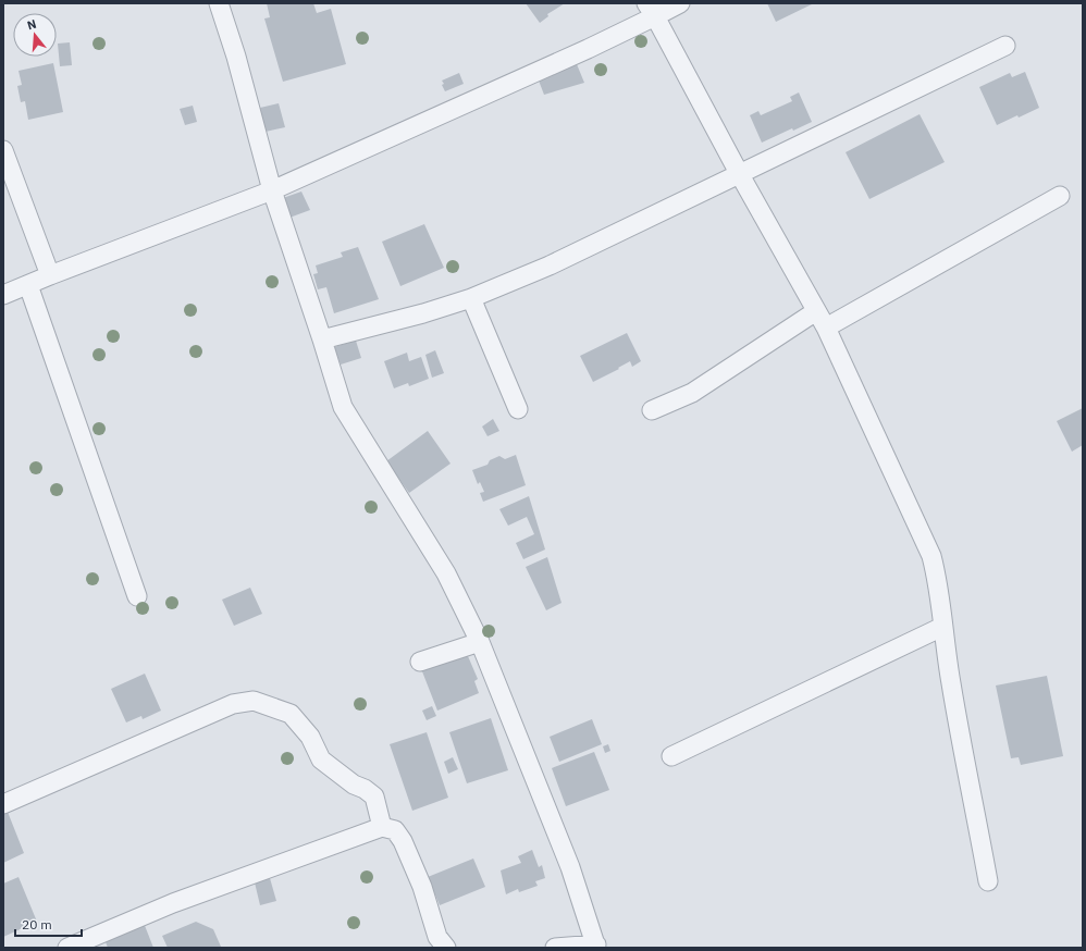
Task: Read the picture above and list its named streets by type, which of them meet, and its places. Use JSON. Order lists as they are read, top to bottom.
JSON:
{
  "scale_bar": "20 m",
  "north": "top"
}
